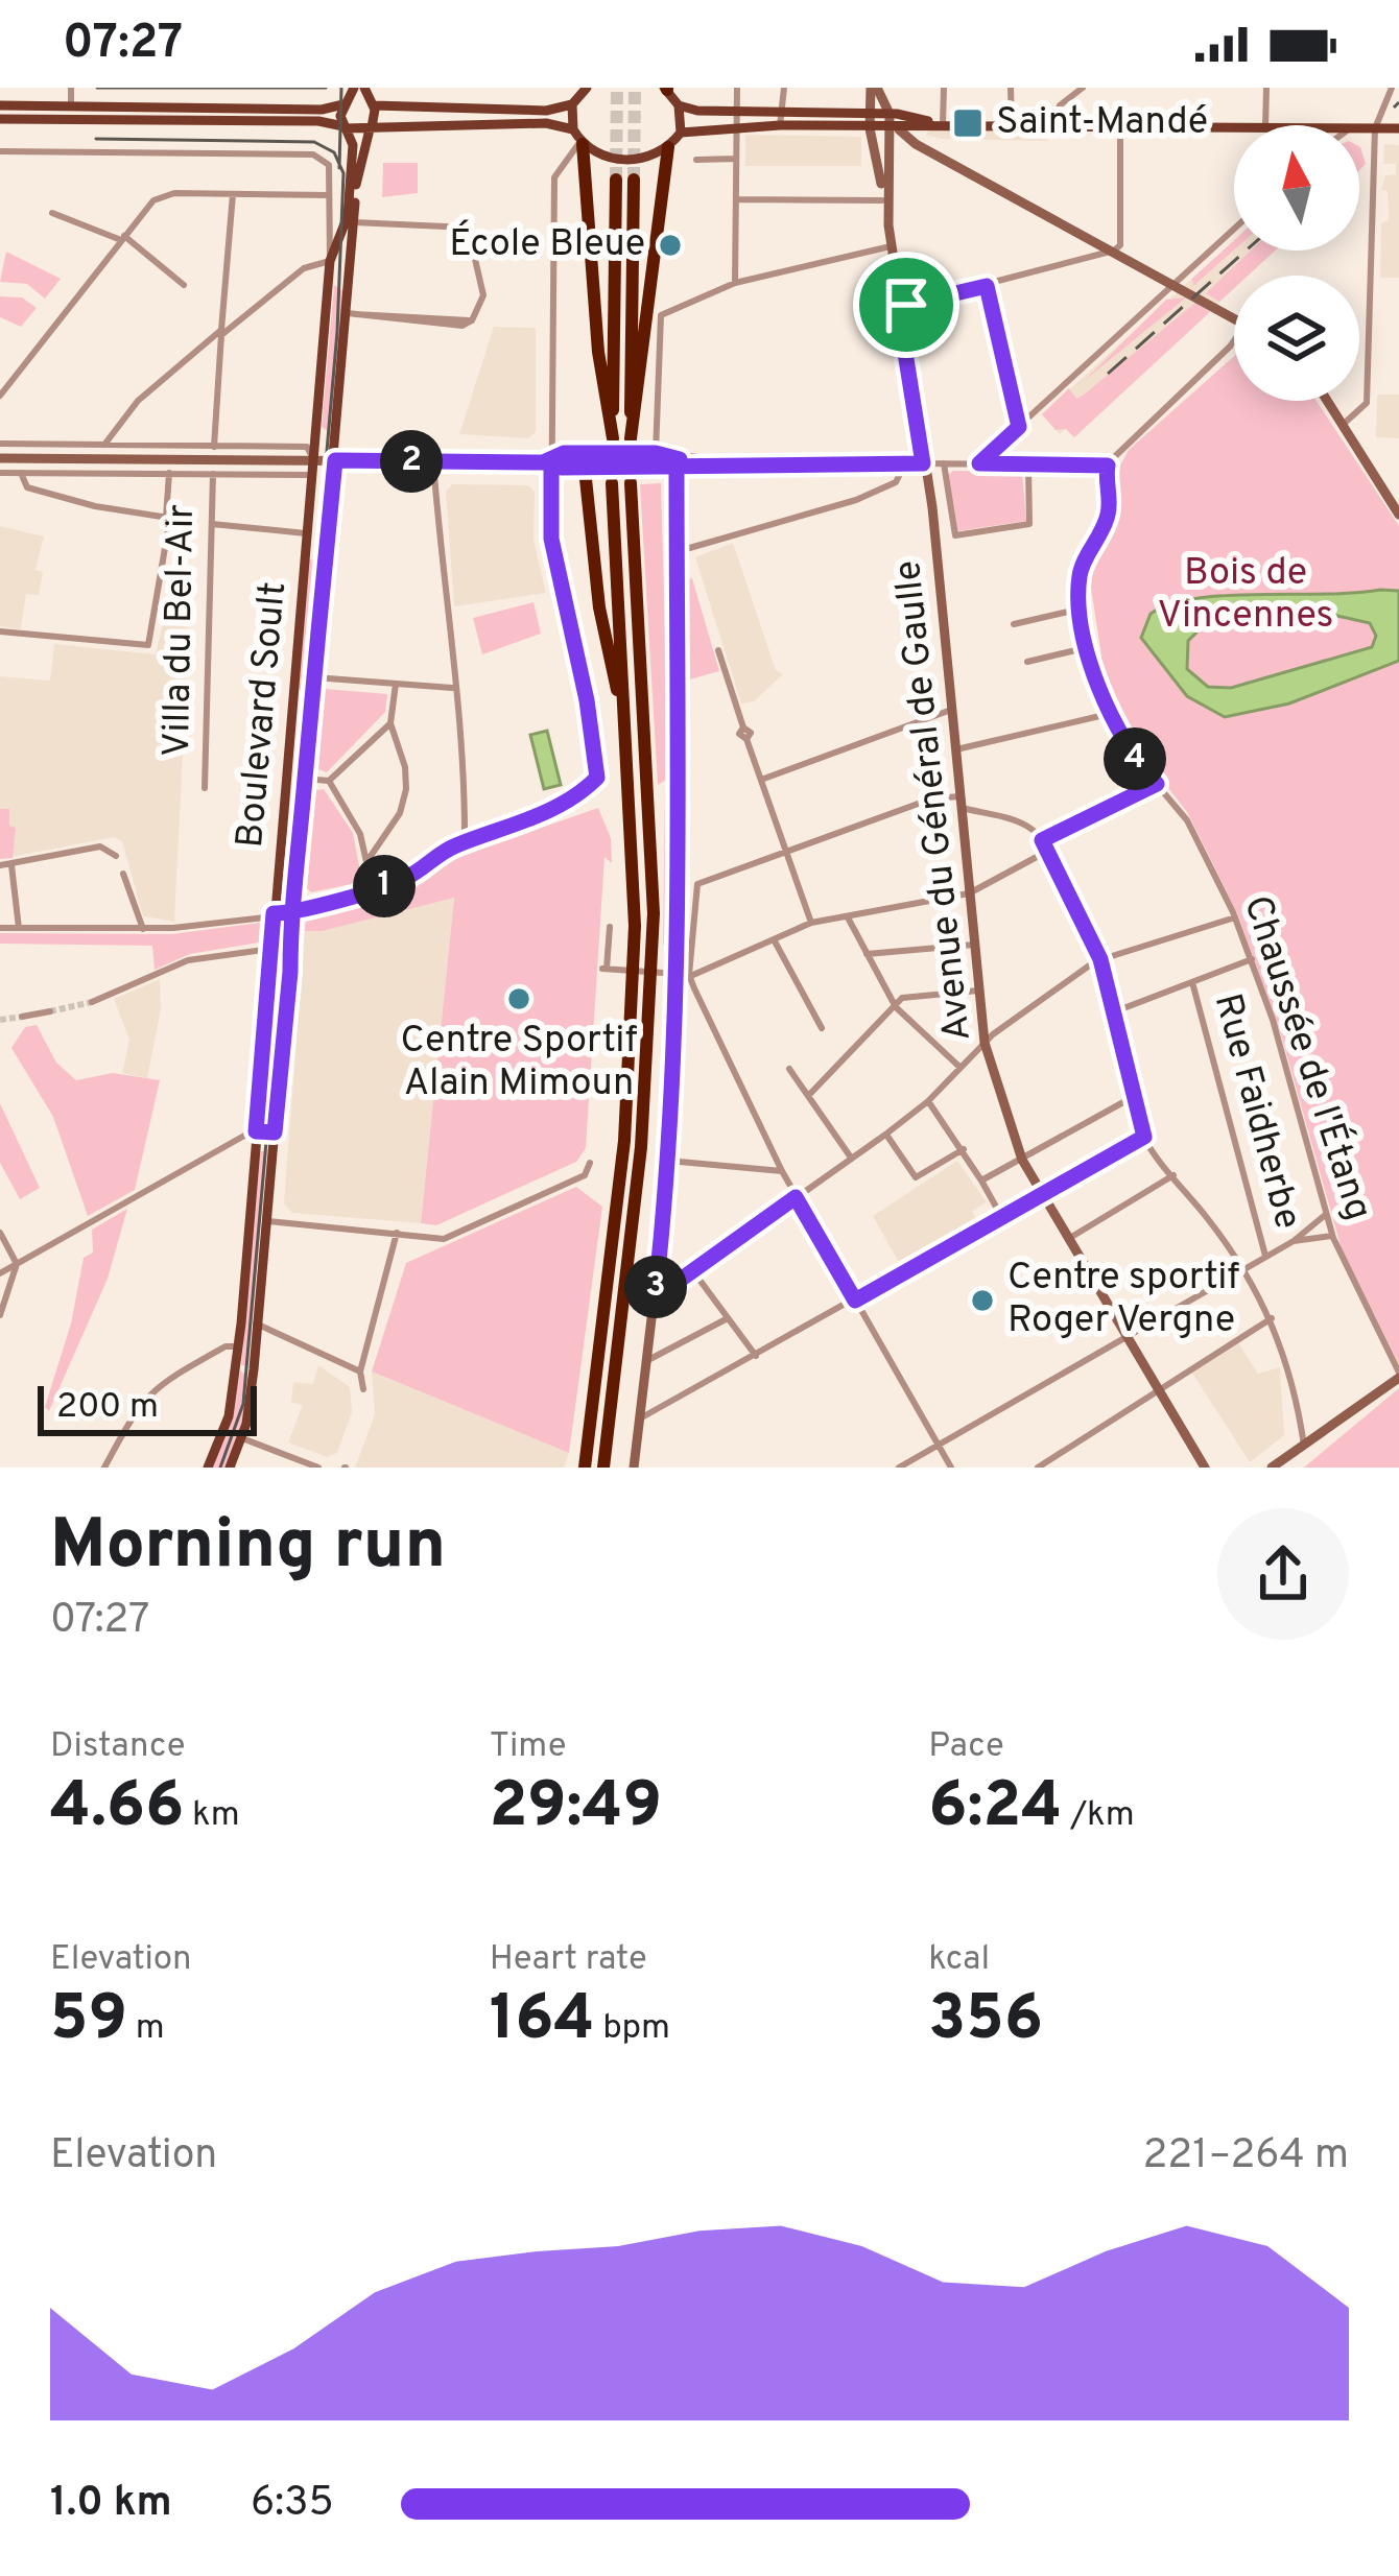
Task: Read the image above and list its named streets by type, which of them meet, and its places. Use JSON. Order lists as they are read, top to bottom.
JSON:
{
  "streets": {
    "main road": ["Boulevard Soult", "Avenue du Général de Gaulle"],
    "street": ["Villa du Bel-Air", "Chaussée de l'Étang", "Rue Faidherbe"]
  },
  "parks": ["Bois de Vincennes"],
  "places": {
    "transit": ["Saint-Mandé"],
    "other": ["École Bleue", "Centre Sportif Alain Mimoun", "Centre sportif Roger Vergne"]
  },
  "scale_bar": "200 m",
  "north": "top",
  "page": {
    "status": "07:27",
    "pins": [
      "2",
      "4",
      "1",
      "3"
    ],
    "scale": "200 m",
    "heading": ["Morning run", "07:27"],
    "stats": [
      ["Distance", "4.66 km"],
      ["Time", "29:49"],
      ["Pace", "6:24 /km"],
      ["Elevation", "59 m"],
      ["Heart rate", "164 bpm"],
      ["kcal", "356"]
    ],
    "chart": ["Elevation", "221–264 m"],
    "list": [
      {
        "name": "1.0 km",
        "note": "6:35"
      }
    ]
  }
}
